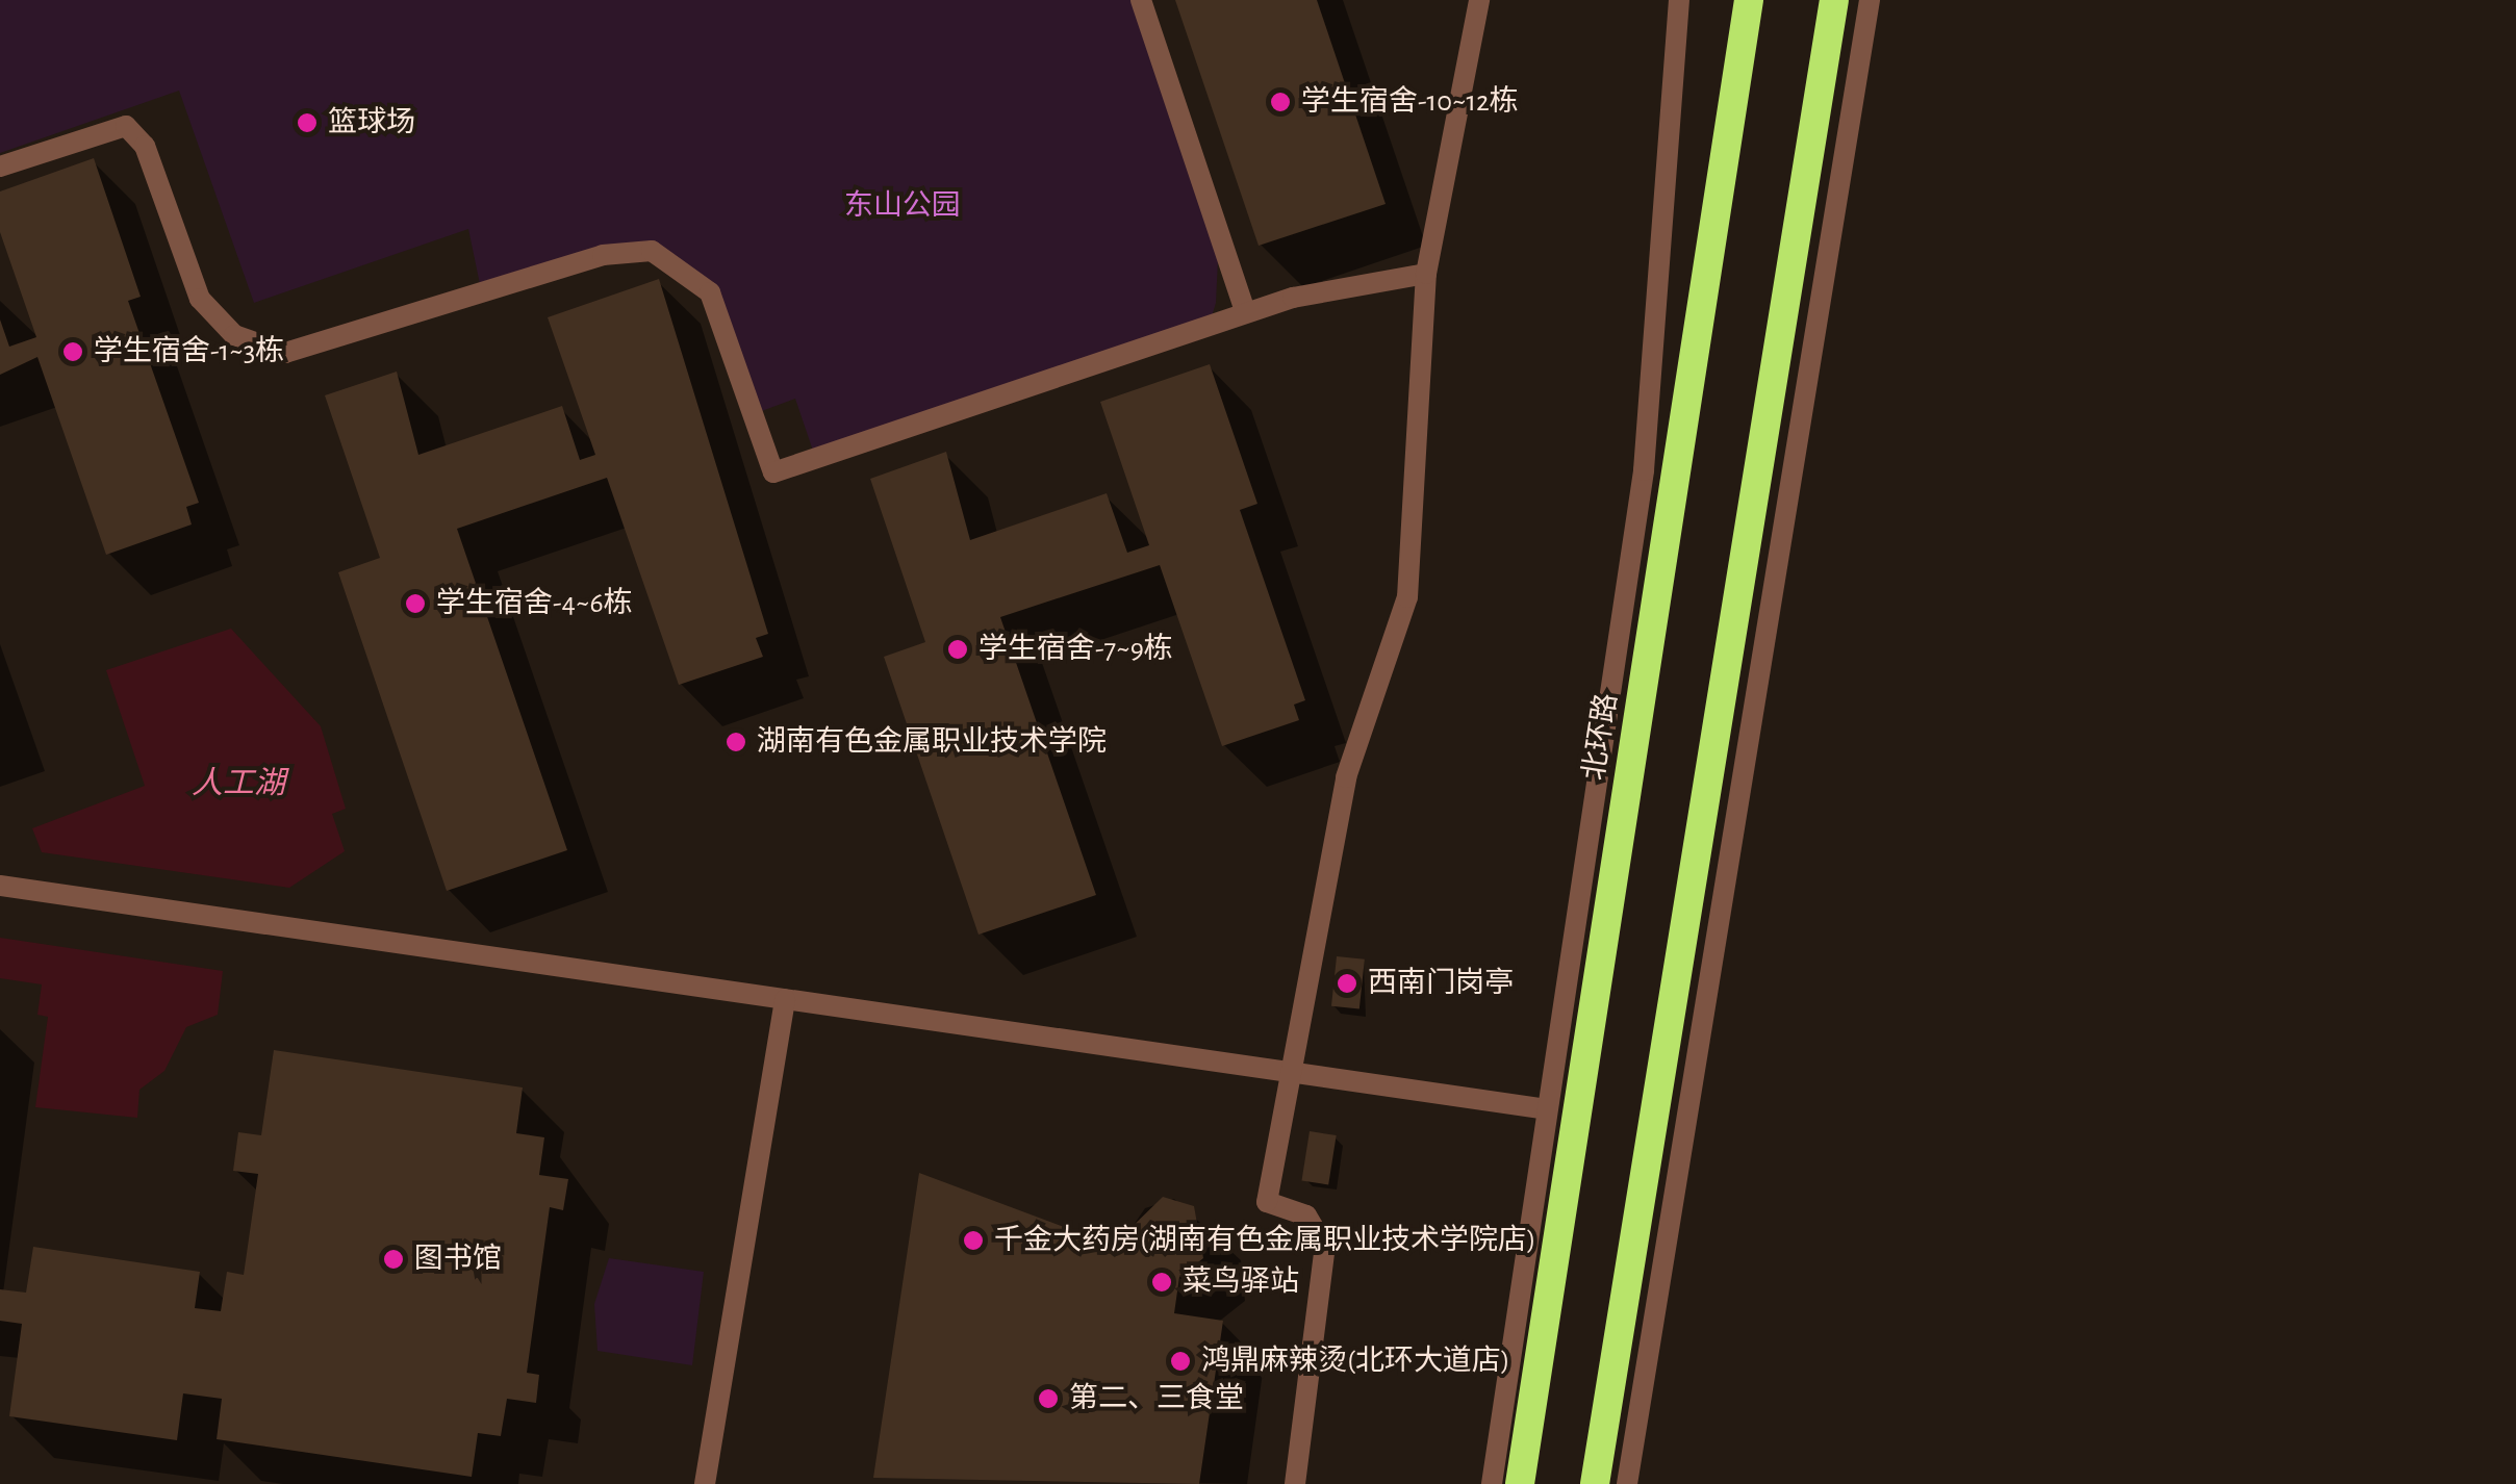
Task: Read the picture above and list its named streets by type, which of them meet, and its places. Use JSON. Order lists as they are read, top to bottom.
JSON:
{
  "streets": {
    "highway": ["北环路"]
  },
  "water": ["人工湖"],
  "parks": ["东山公园"],
  "places": [
    "学生宿舍-10~12栋",
    "篮球场",
    "学生宿舍-1~3栋",
    "学生宿舍-4~6栋",
    "学生宿舍-7~9栋",
    "湖南有色金属职业技术学院",
    "西南门岗亭",
    "千金大药房(湖南有色金属职业技术学院店)",
    "图书馆",
    "菜鸟驿站",
    "鸿鼎麻辣烫(北环大道店)",
    "第二、三食堂"
  ]
}
